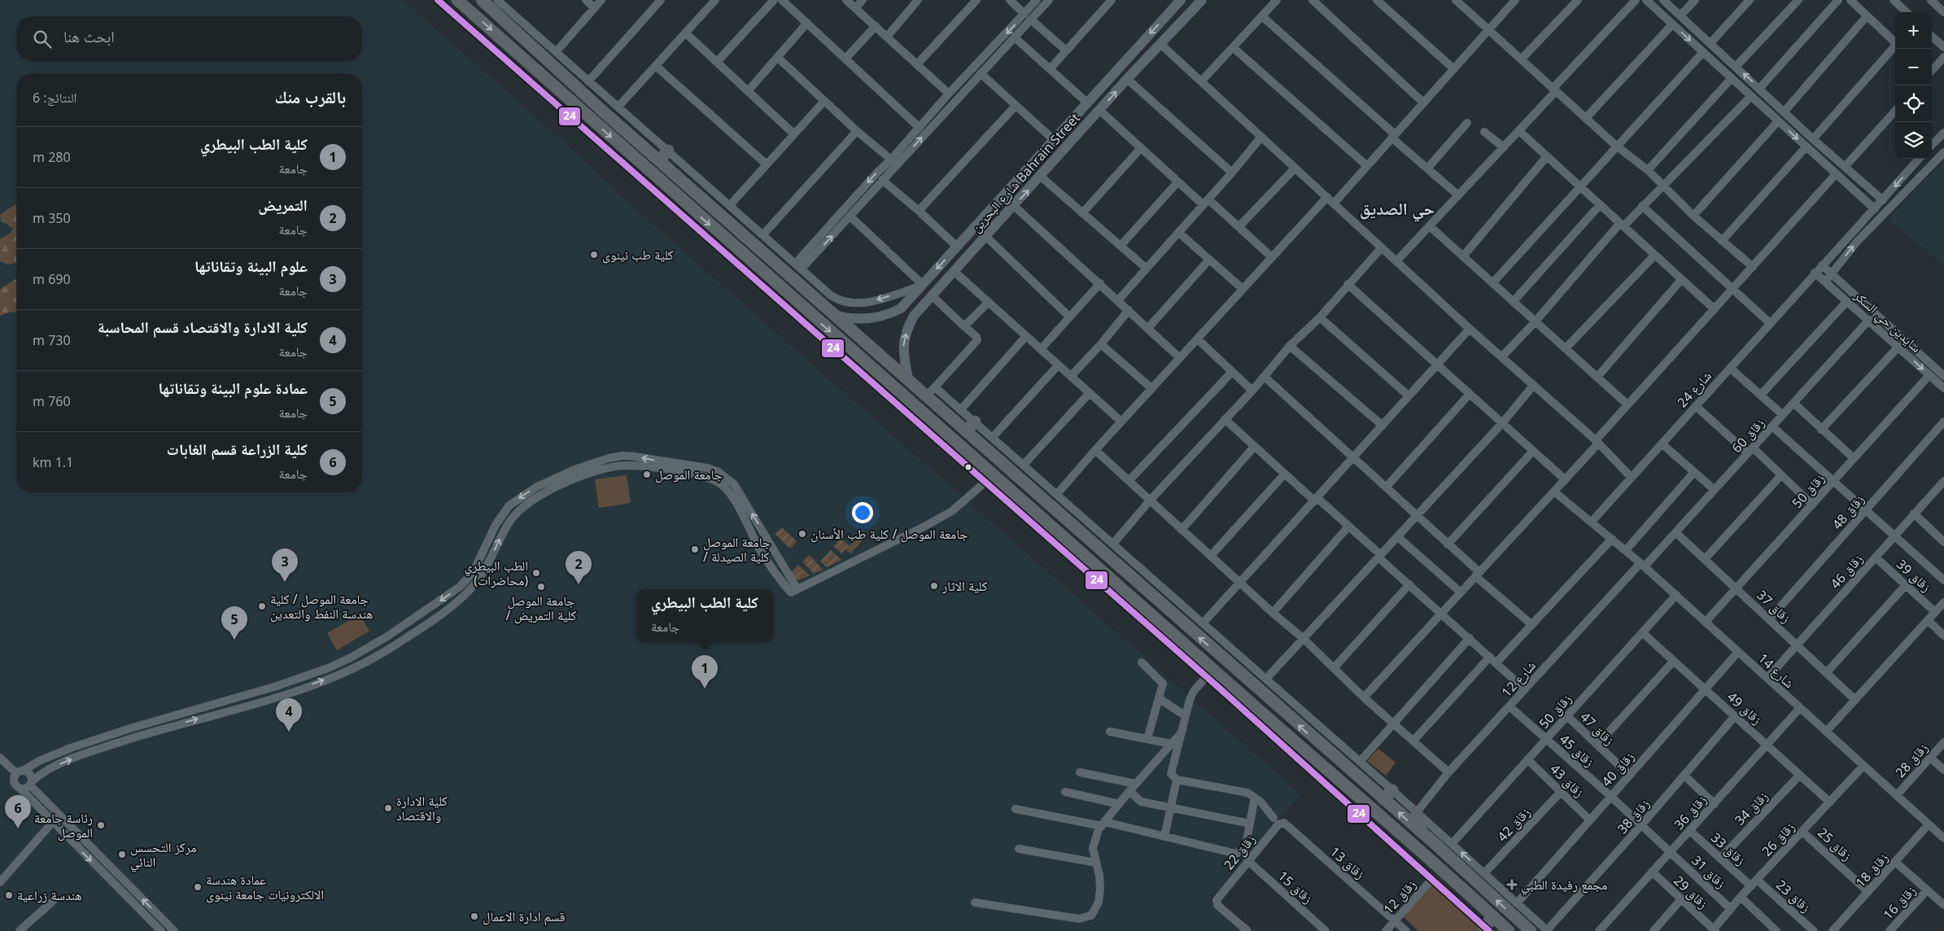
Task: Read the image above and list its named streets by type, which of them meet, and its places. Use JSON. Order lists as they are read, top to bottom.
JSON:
{
  "streets": {
    "main road": ["شارع البحرين Bahrain Street"],
    "street": [
      "سايدين حي السكر",
      "شارع 24",
      "زقاق 60",
      "زقاق 50",
      "زقاق 48",
      "زقاق 46",
      "زقاق 39",
      "زقاق 37",
      "شارع 14",
      "شارع 12",
      "زقاق 49",
      "زقاق 47",
      "زقاق 45",
      "زقاق 28",
      "زقاق 40",
      "زقاق 43",
      "زقاق 34",
      "زقاق 36",
      "زقاق 38",
      "زقاق 42",
      "زقاق 26",
      "زقاق 25",
      "زقاق 33",
      "زقاق 22",
      "زقاق 13",
      "زقاق 18",
      "زقاق 31",
      "زقاق 15",
      "زقاق 29",
      "زقاق 23",
      "زقاق 12",
      "زقاق 16"
    ]
  },
  "crossings": [
    ["سايدين حي السكر", "شارع 24"],
    ["سايدين حي السكر", "زقاق 60"],
    ["سايدين حي السكر", "زقاق 50"],
    ["شارع 24", "شارع 14"],
    ["زقاق 60", "زقاق 37"],
    ["زقاق 60", "شارع 14"],
    ["زقاق 60", "شارع 12"],
    ["زقاق 50", "زقاق 37"],
    ["زقاق 50", "شارع 14"],
    ["زقاق 50", "زقاق 49"],
    ["زقاق 50", "زقاق 47"],
    ["زقاق 50", "زقاق 45"],
    ["زقاق 50", "زقاق 43"],
    ["زقاق 48", "زقاق 37"],
    ["زقاق 46", "زقاق 39"],
    ["زقاق 46", "زقاق 37"],
    ["زقاق 46", "شارع 14"],
    ["شارع 14", "شارع 12"],
    ["شارع 14", "زقاق 28"],
    ["شارع 14", "زقاق 40"],
    ["شارع 14", "زقاق 36"],
    ["شارع 14", "زقاق 26"],
    ["شارع 14", "زقاق 18"],
    ["شارع 12", "زقاق 45"],
    ["زقاق 49", "زقاق 40"],
    ["زقاق 49", "زقاق 34"],
    ["زقاق 49", "زقاق 36"],
    ["زقاق 49", "زقاق 38"],
    ["زقاق 49", "زقاق 26"],
    ["زقاق 47", "زقاق 40"],
    ["زقاق 45", "زقاق 40"],
    ["زقاق 40", "زقاق 43"],
    ["زقاق 43", "زقاق 42"],
    ["زقاق 34", "زقاق 33"],
    ["زقاق 36", "زقاق 33"],
    ["زقاق 36", "زقاق 31"],
    ["زقاق 36", "زقاق 29"],
    ["زقاق 26", "زقاق 25"],
    ["زقاق 26", "زقاق 33"],
    ["زقاق 26", "زقاق 31"],
    ["زقاق 26", "زقاق 29"],
    ["زقاق 26", "زقاق 23"],
    ["زقاق 25", "زقاق 18"],
    ["زقاق 33", "زقاق 23"],
    ["زقاق 22", "زقاق 13"],
    ["زقاق 22", "زقاق 15"],
    ["زقاق 13", "زقاق 12"]
  ],
  "districts": ["حي الصديق"],
  "places": {
    "other": [
      "كلية طب نينوى",
      "جامعة الموصل",
      "جامعة الموصل / كلية طب الأسنان",
      "جامعة الموصل / كلية الصيدلة",
      "الطب البيطري (محاضرات)",
      "كلية الاثار",
      "جامعة الموصل / كلية التمريض",
      "جامعة الموصل / كلية هندسة النفط والتعدين",
      "كلية الادارة والاقتصاد",
      "رئاسة جامعة الموصل",
      "مركز التحسس النائي",
      "عمادة هندسة الالكترونيات جامعة نينوى",
      "هندسة زراعية",
      "قسم ادارة الاعمال"
    ],
    "health": ["مجمع رفيدة الطبي"]
  },
  "lines": ["transit line 24"],
  "page": {
    "map_buttons": ["+", "−"],
    "search": "ابحث هنا",
    "heading": ["بالقرب منك", "النتائج: 6"],
    "list": [
      {
        "mark": "1",
        "name": "كلية الطب البيطري",
        "note": "جامعة",
        "value": "280 m"
      },
      {
        "mark": "2",
        "name": "التمريض",
        "note": "جامعة",
        "value": "350 m"
      },
      {
        "mark": "3",
        "name": "علوم البيئة وتقاناتها",
        "note": "جامعة",
        "value": "690 m"
      },
      {
        "mark": "4",
        "name": "كلية الادارة والاقتصاد قسم المحاسبة",
        "note": "جامعة",
        "value": "730 m"
      },
      {
        "mark": "5",
        "name": "عمادة علوم البيئة وتقاناتها",
        "note": "جامعة",
        "value": "760 m"
      },
      {
        "mark": "6",
        "name": "كلية الزراعة قسم الغابات",
        "note": "جامعة",
        "value": "1.1 km"
      }
    ],
    "pins": [
      "3",
      "2",
      "5",
      "1",
      "4",
      "6"
    ],
    "popup": ["كلية الطب البيطري", "جامعة"]
  }
}
